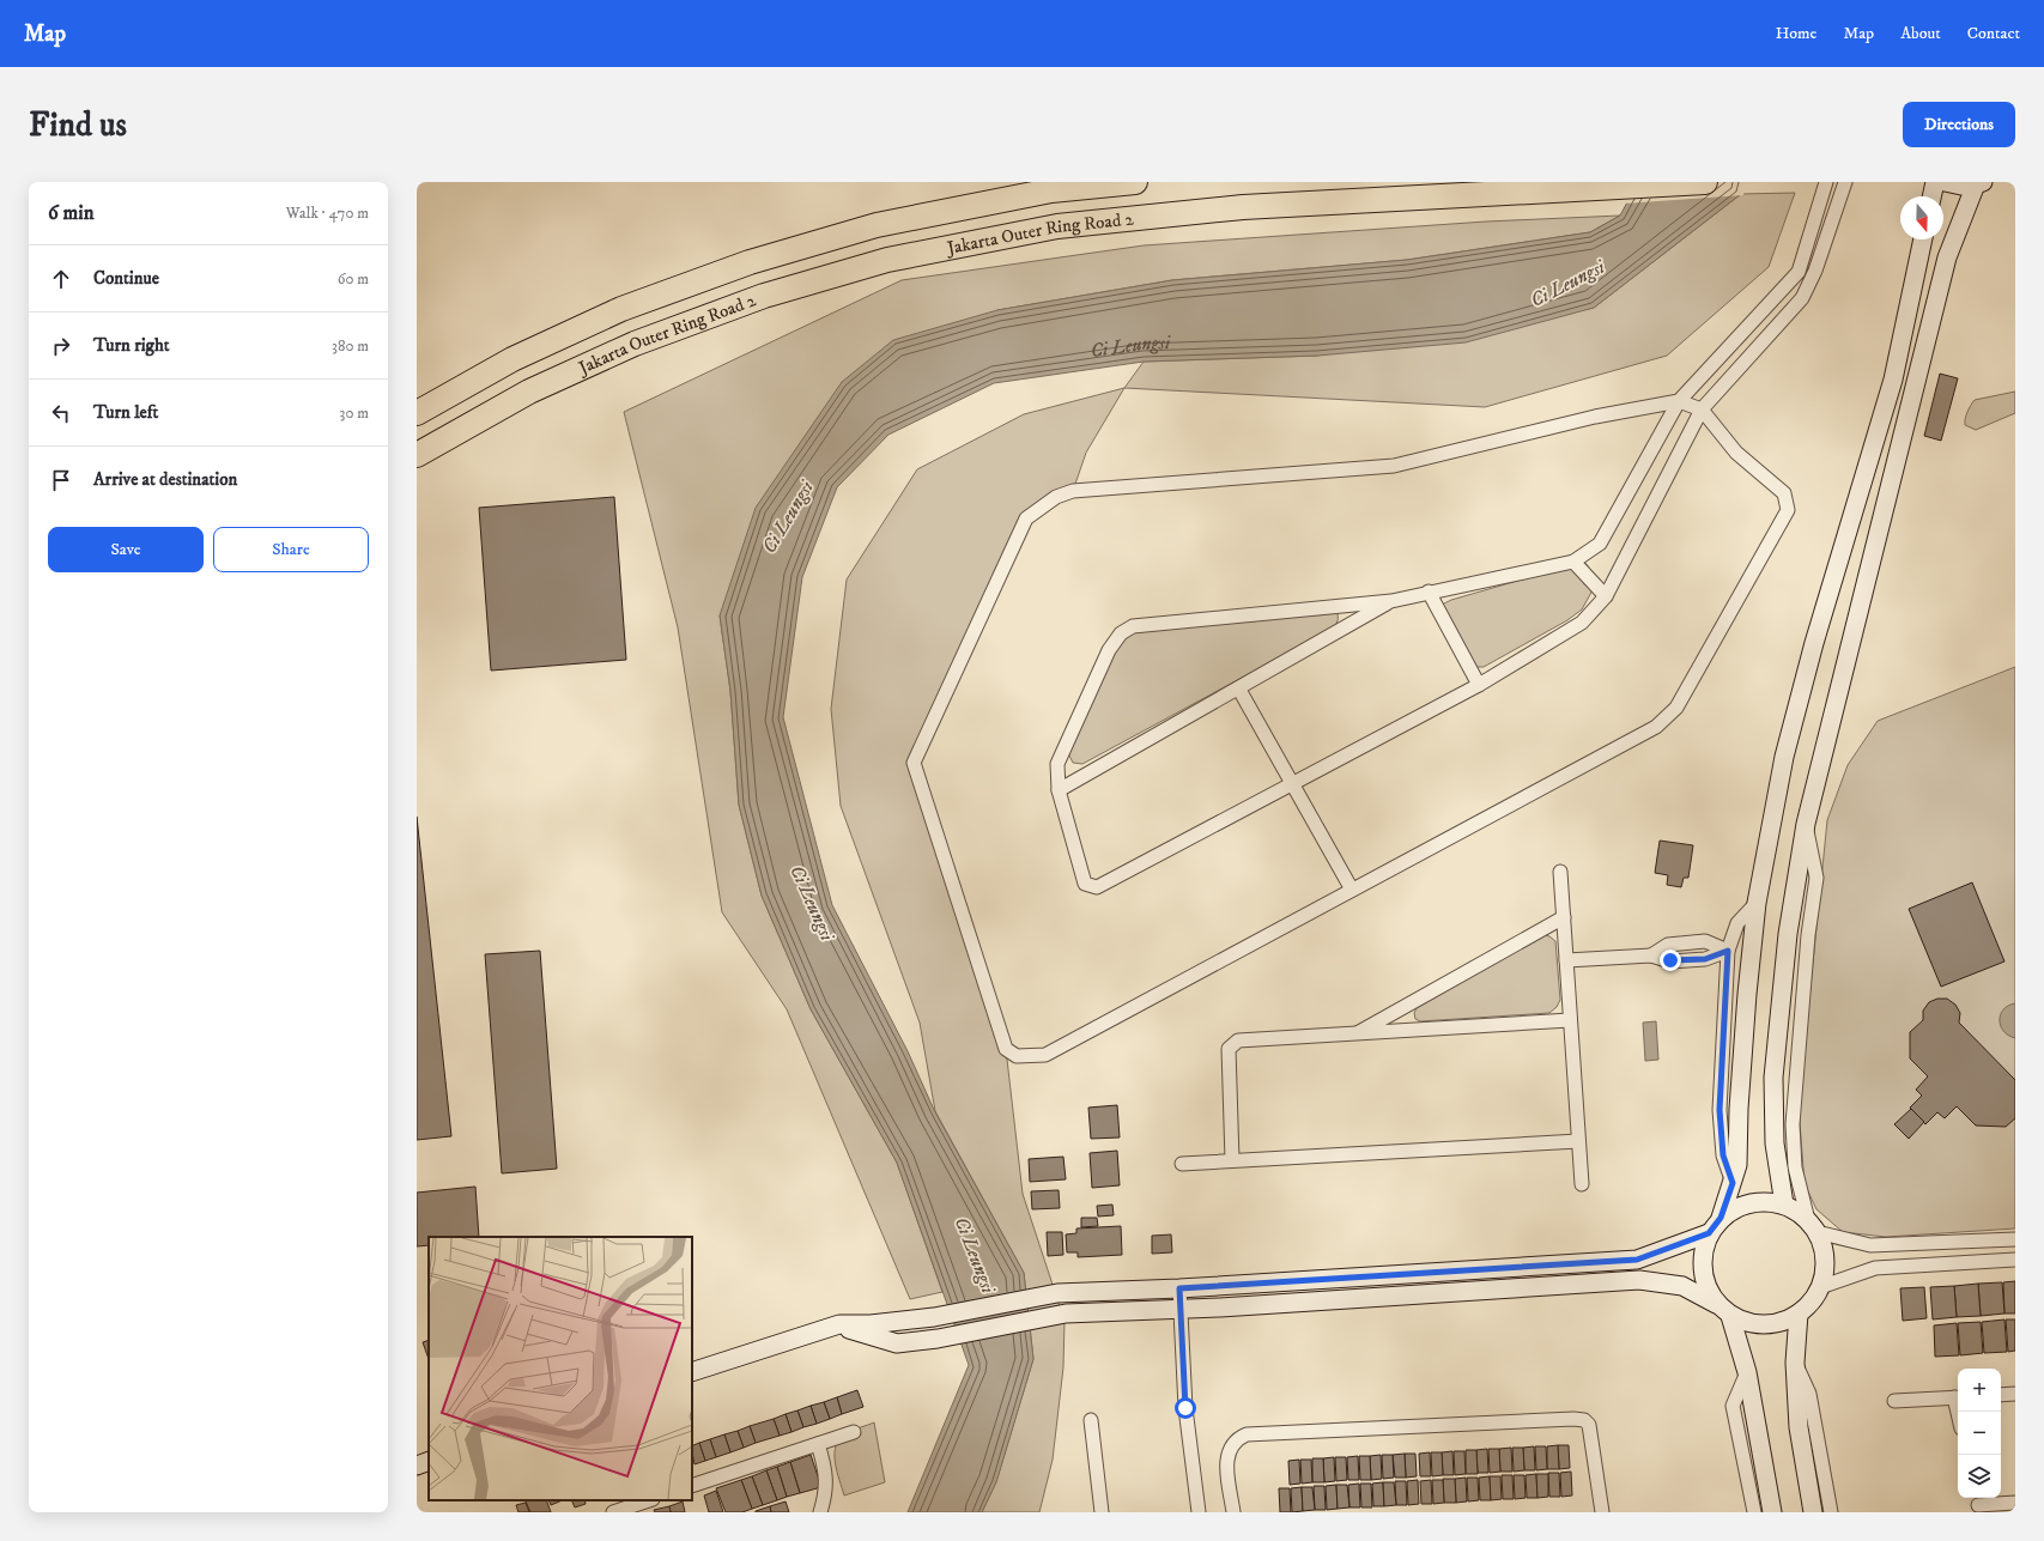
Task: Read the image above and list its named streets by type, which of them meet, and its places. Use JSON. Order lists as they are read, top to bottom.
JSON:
{
  "streets": {
    "highway": ["Jakarta Outer Ring Road 2"]
  },
  "water": ["Ci Leungsi"],
  "north": "bottom",
  "page": {
    "header": "Map",
    "nav": [
      "Home",
      "Map",
      "About",
      "Contact"
    ],
    "buttons": [
      "Directions",
      ["Save", "Share"]
    ],
    "title": "Find us",
    "heading": ["6 min", "Walk · 470 m"],
    "list": [
      ["Continue", "60 m"],
      ["Turn right", "380 m"],
      ["Turn left", "30 m"],
      "Arrive at destination"
    ],
    "map_buttons": ["+", "−"]
  }
}
